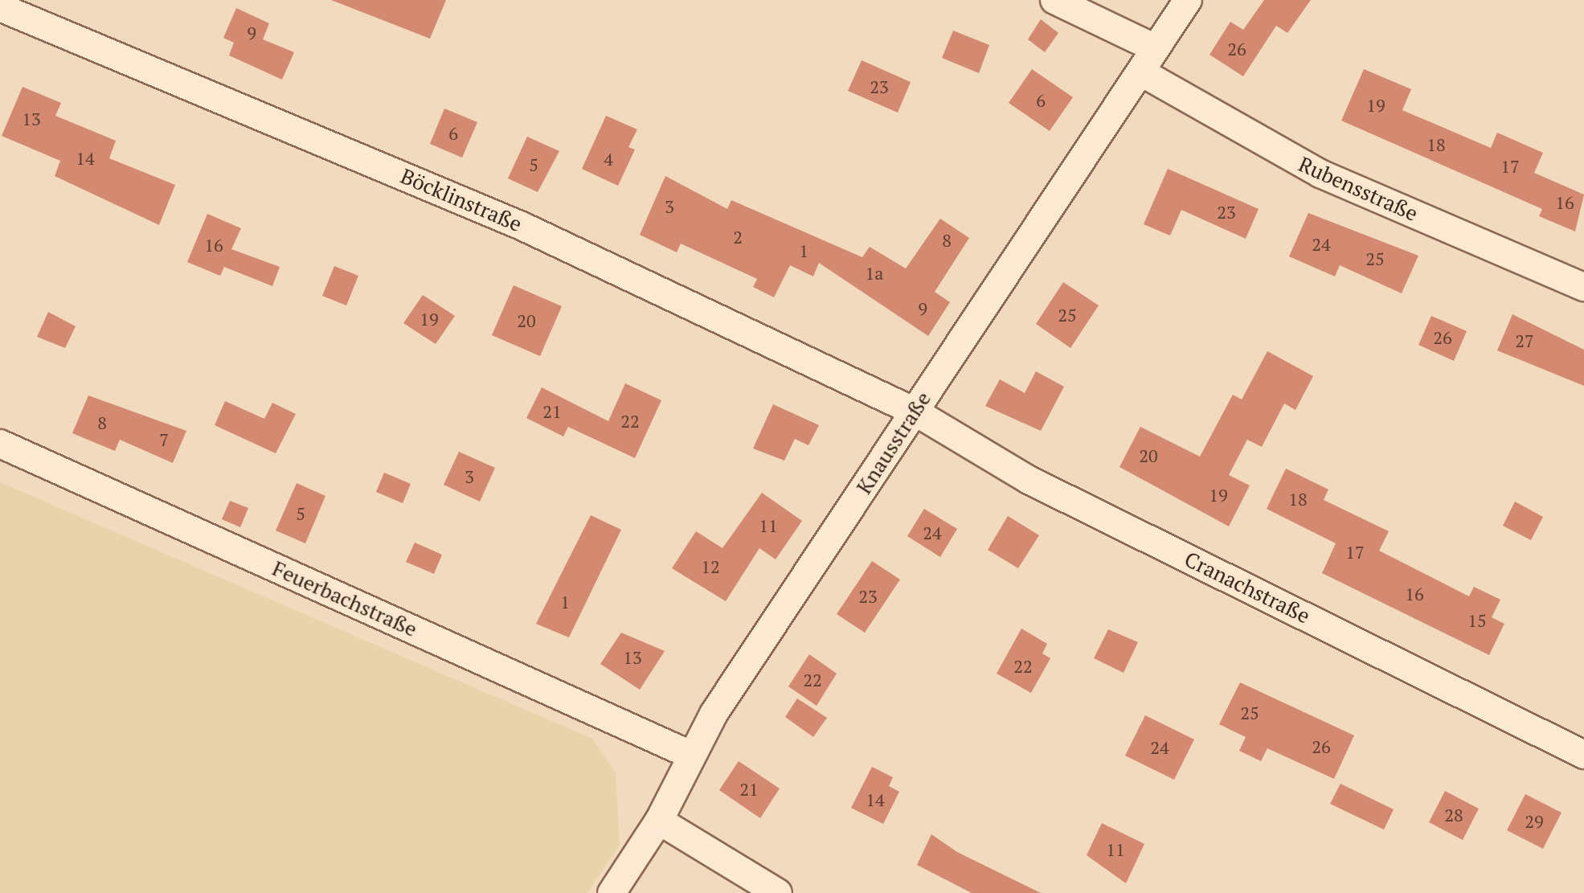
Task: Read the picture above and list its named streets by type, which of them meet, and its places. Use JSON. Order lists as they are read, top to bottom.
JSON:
{
  "streets": {
    "street": [
      "Rubensstraße",
      "Böcklinstraße",
      "Knausstraße",
      "Cranachstraße",
      "Feuerbachstraße"
    ]
  },
  "crossings": [
    ["Rubensstraße", "Knausstraße"],
    ["Böcklinstraße", "Knausstraße"],
    ["Böcklinstraße", "Cranachstraße"],
    ["Knausstraße", "Cranachstraße"],
    ["Knausstraße", "Feuerbachstraße"]
  ],
  "house_numbers": [
    "9",
    "26",
    "23",
    "6",
    "19",
    "13",
    "6",
    "18",
    "14",
    "4",
    "5",
    "17",
    "16",
    "3",
    "23",
    "2",
    "8",
    "24",
    "16",
    "1",
    "25",
    "1a",
    "9",
    "25",
    "19",
    "20",
    "26",
    "27",
    "21",
    "22",
    "8",
    "7",
    "20",
    "3",
    "19",
    "18",
    "5",
    "11",
    "24",
    "17",
    "12",
    "16",
    "23",
    "1",
    "15",
    "13",
    "22",
    "22",
    "25",
    "26",
    "24",
    "21",
    "14",
    "28",
    "29",
    "11"
  ]
}
